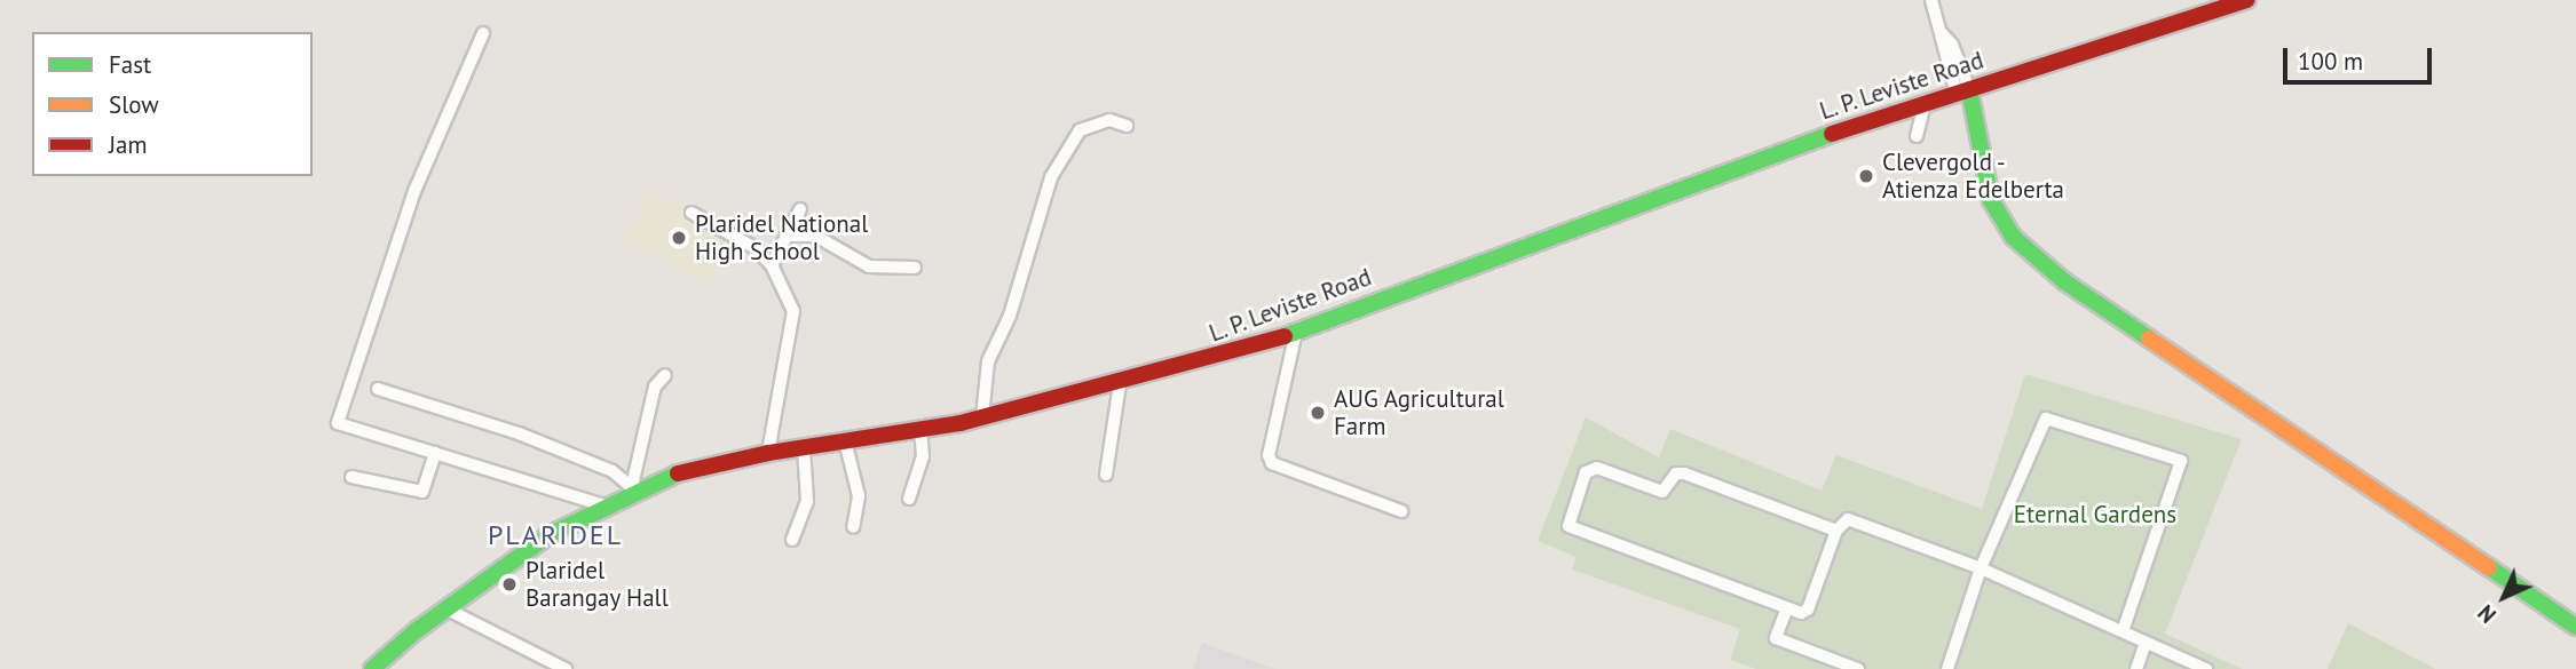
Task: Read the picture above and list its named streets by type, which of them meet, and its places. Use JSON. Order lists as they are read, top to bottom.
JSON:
{
  "streets": {
    "main road": ["L. P. Leviste Road"]
  },
  "districts": ["PLARIDEL"],
  "parks": ["Eternal Gardens"],
  "places": [
    "Clevergold - Atienza Edelberta",
    "Plaridel National High School",
    "AUG Agricultural Farm",
    "Plaridel Barangay Hall"
  ],
  "legend": ["Fast", "Slow", "Jam"],
  "scale_bar": "100 m",
  "north": "bottom left"
}
